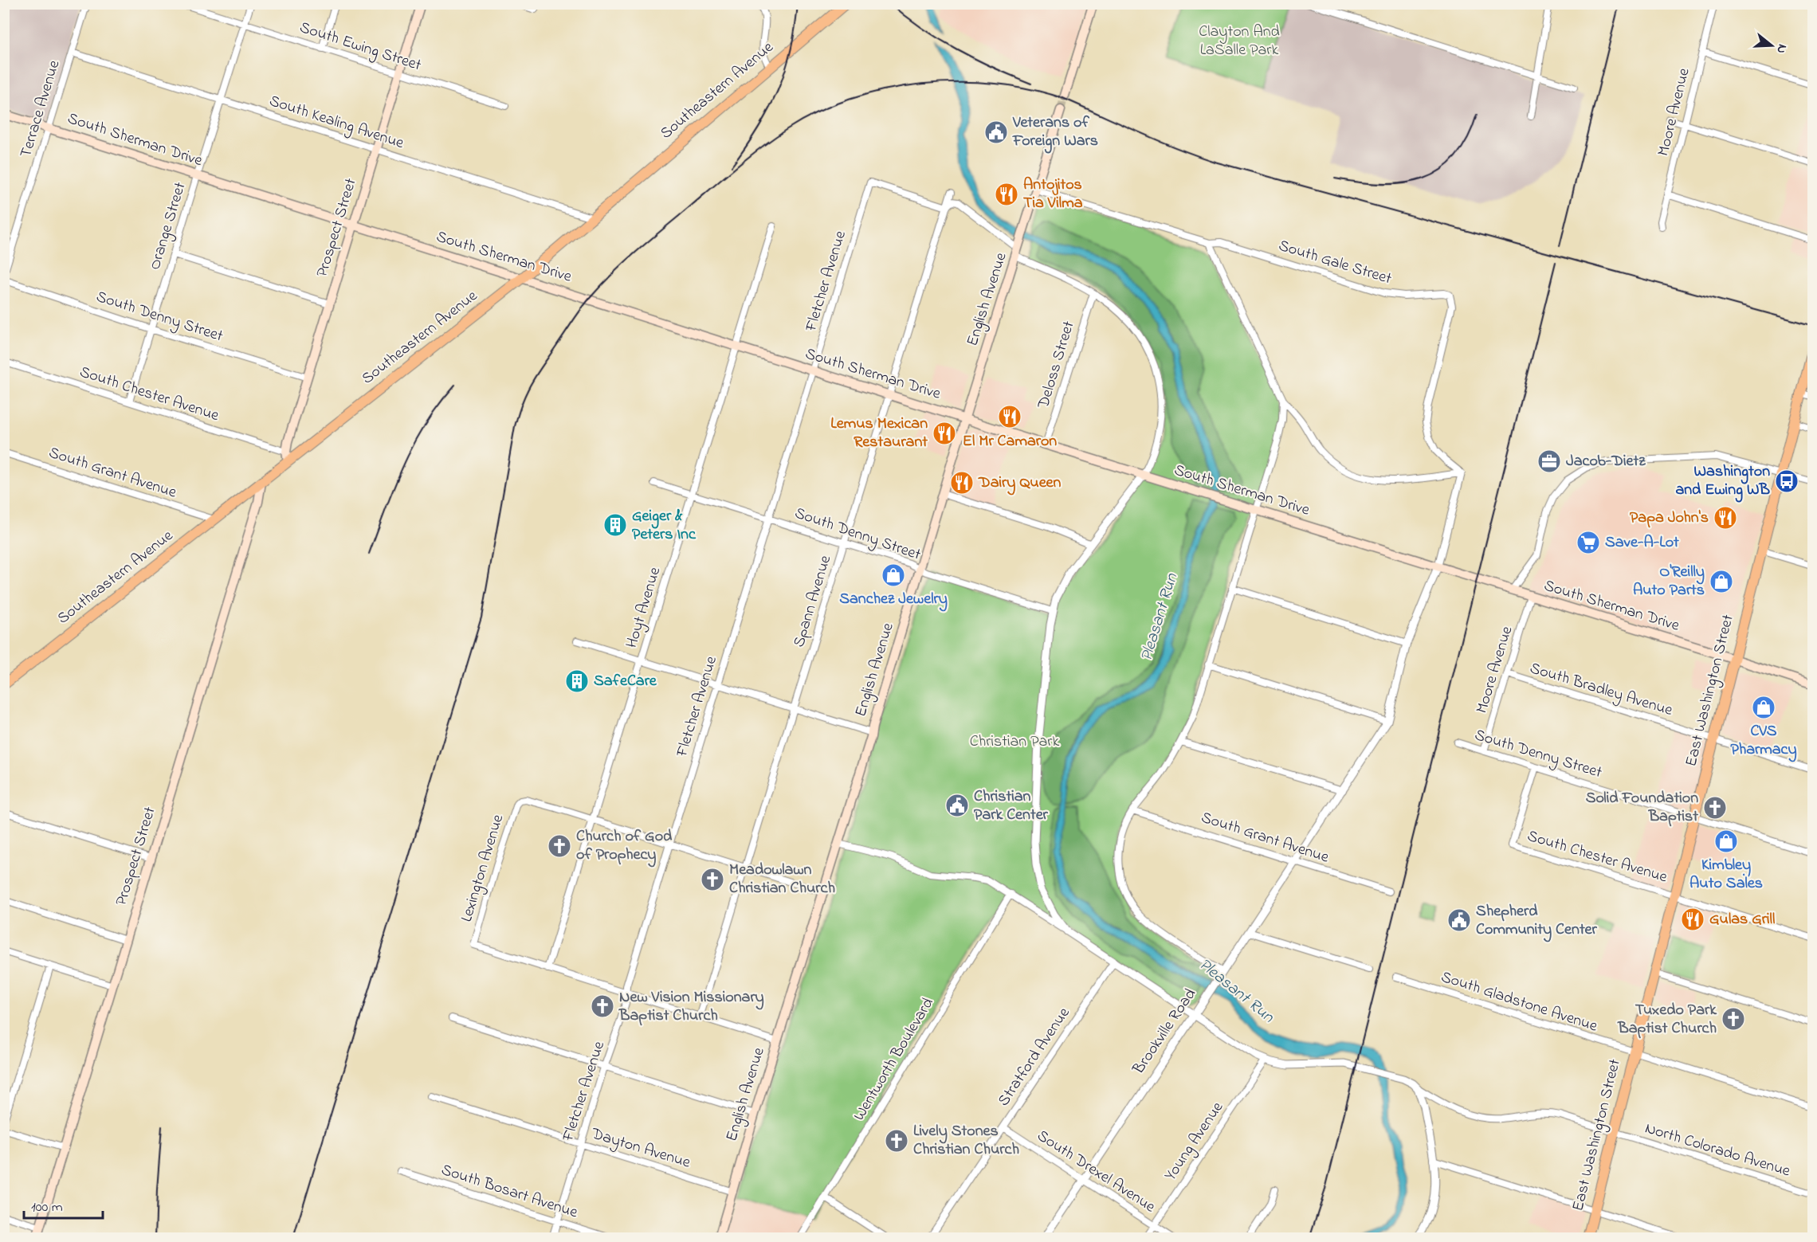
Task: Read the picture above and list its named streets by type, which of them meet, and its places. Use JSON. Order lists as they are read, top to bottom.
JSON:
{
  "streets": {
    "main road": [
      "Southeastern Avenue",
      "South Sherman Drive",
      "Prospect Street",
      "English Avenue",
      "East Washington Street"
    ],
    "street": [
      "South Ewing Street",
      "Terrace Avenue",
      "Moore Avenue",
      "South Kealing Avenue",
      "Orange Street",
      "South Gale Street",
      "Fletcher Avenue",
      "South Denny Street",
      "Deloss Street",
      "South Chester Avenue",
      "South Grant Avenue",
      "Spann Avenue",
      "Hoyt Avenue",
      "South Bradley Avenue",
      "Lexington Avenue",
      "South Gladstone Avenue",
      "Brookville Road",
      "Stratford Avenue",
      "Wentworth Boulevard",
      "Young Avenue",
      "Dayton Avenue",
      "North Colorado Avenue",
      "South Drexel Avenue",
      "South Bosart Avenue"
    ]
  },
  "crossings": [
    ["South Ewing Street", "Orange Street"],
    ["South Ewing Street", "Prospect Street"],
    ["Southeastern Avenue", "South Kealing Avenue"],
    ["Southeastern Avenue", "South Sherman Drive"],
    ["Southeastern Avenue", "Prospect Street"],
    ["Southeastern Avenue", "South Chester Avenue"],
    ["Southeastern Avenue", "South Grant Avenue"],
    ["Terrace Avenue", "South Kealing Avenue"],
    ["Terrace Avenue", "South Sherman Drive"],
    ["Terrace Avenue", "South Denny Street"],
    ["Moore Avenue", "South Sherman Drive"],
    ["Moore Avenue", "South Denny Street"],
    ["Moore Avenue", "South Bradley Avenue"],
    ["South Kealing Avenue", "Orange Street"],
    ["South Kealing Avenue", "Prospect Street"],
    ["South Sherman Drive", "Orange Street"],
    ["South Sherman Drive", "Prospect Street"],
    ["South Sherman Drive", "Fletcher Avenue"],
    ["South Sherman Drive", "English Avenue"],
    ["South Sherman Drive", "Deloss Street"],
    ["South Sherman Drive", "Spann Avenue"],
    ["South Sherman Drive", "Hoyt Avenue"],
    ["South Sherman Drive", "East Washington Street"],
    ["South Sherman Drive", "Brookville Road"],
    ["Orange Street", "South Denny Street"],
    ["Orange Street", "South Chester Avenue"],
    ["Prospect Street", "South Denny Street"],
    ["Prospect Street", "South Chester Avenue"],
    ["South Gale Street", "English Avenue"],
    ["Fletcher Avenue", "South Denny Street"],
    ["Fletcher Avenue", "Spann Avenue"],
    ["Fletcher Avenue", "Dayton Avenue"],
    ["Fletcher Avenue", "South Bosart Avenue"],
    ["English Avenue", "South Denny Street"],
    ["English Avenue", "Dayton Avenue"],
    ["South Denny Street", "South Chester Avenue"],
    ["South Denny Street", "Spann Avenue"],
    ["South Denny Street", "Hoyt Avenue"],
    ["South Denny Street", "East Washington Street"],
    ["South Chester Avenue", "East Washington Street"],
    ["South Grant Avenue", "Brookville Road"],
    ["Hoyt Avenue", "Lexington Avenue"],
    ["South Bradley Avenue", "East Washington Street"],
    ["East Washington Street", "South Gladstone Avenue"],
    ["East Washington Street", "North Colorado Avenue"],
    ["Brookville Road", "South Drexel Avenue"],
    ["Stratford Avenue", "South Drexel Avenue"],
    ["Young Avenue", "South Drexel Avenue"]
  ],
  "water": ["Pleasant Run"],
  "parks": ["Clayton And LaSalle Park", "Christian Park"],
  "places": {
    "public building": ["Veterans of Foreign Wars", "Christian Park Center", "Shepherd Community Center"],
    "restaurant": [
      "Antojitos Tia Vilma",
      "El Mr Camaron",
      "Lemus Mexican Restaurant",
      "Dairy Queen",
      "Papa John's",
      "Gulas Grill"
    ],
    "office": ["Jacob-Dietz"],
    "bus stop": ["Washington and Ewing WB"],
    "building": ["Geiger & Peters Inc", "SafeCare"],
    "supermarket": ["Save-A-Lot"],
    "shop": [
      "Sanchez Jewelry",
      "O'Reilly Auto Parts",
      "CVS Pharmacy",
      "Kimbley Auto Sales"
    ],
    "church": [
      "Solid Foundation Baptist",
      "Church of God of Prophecy",
      "Meadowlawn Christian Church",
      "New Vision Missionary Baptist Church",
      "Tuxedo Park Baptist Church",
      "Lively Stones Christian Church"
    ]
  },
  "scale_bar": "100 m",
  "north": "right"
}
